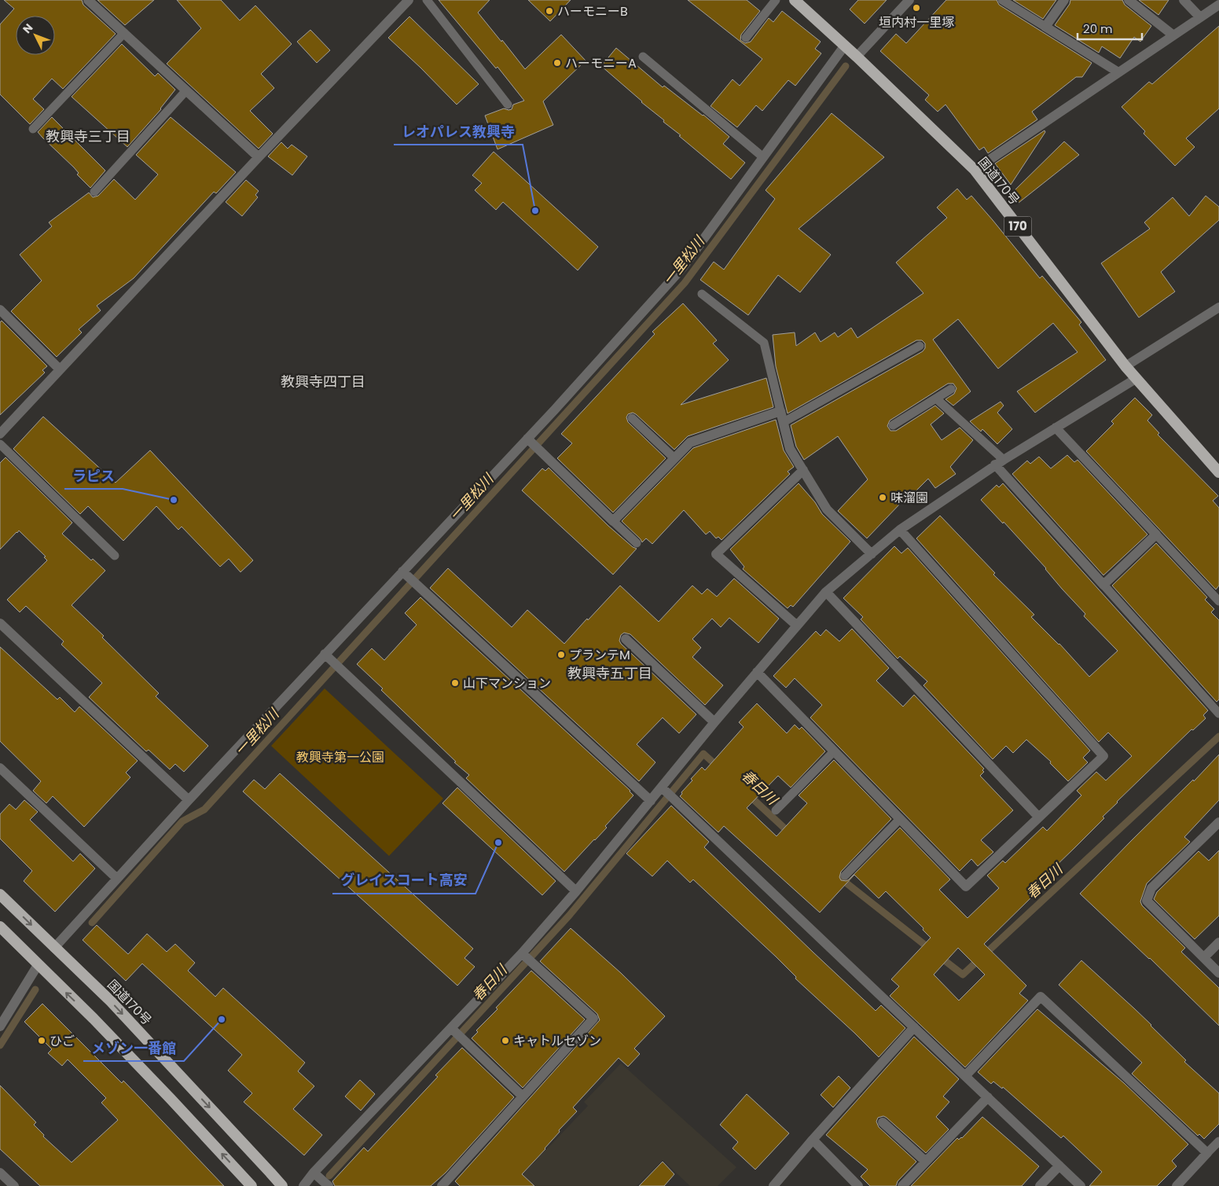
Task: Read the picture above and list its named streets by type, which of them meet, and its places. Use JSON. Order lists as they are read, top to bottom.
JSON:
{
  "streets": {
    "highway": ["国道170号", "170"]
  },
  "districts": ["教興寺三丁目", "教興寺四丁目", "教興寺五丁目"],
  "water": ["一里松川", "春日川"],
  "parks": ["教興寺第一公園"],
  "places": [
    "垣内村一里塚",
    "ハーモニーB",
    "ハーモニーA",
    "レオパレス教興寺",
    "味溜園",
    "ラピス",
    "プランテM",
    "山下マンション",
    "グレイスコート高安",
    "メゾン一番館",
    "ひご",
    "キャトルセゾン"
  ],
  "scale_bar": "20 m",
  "north": "top left"
}
